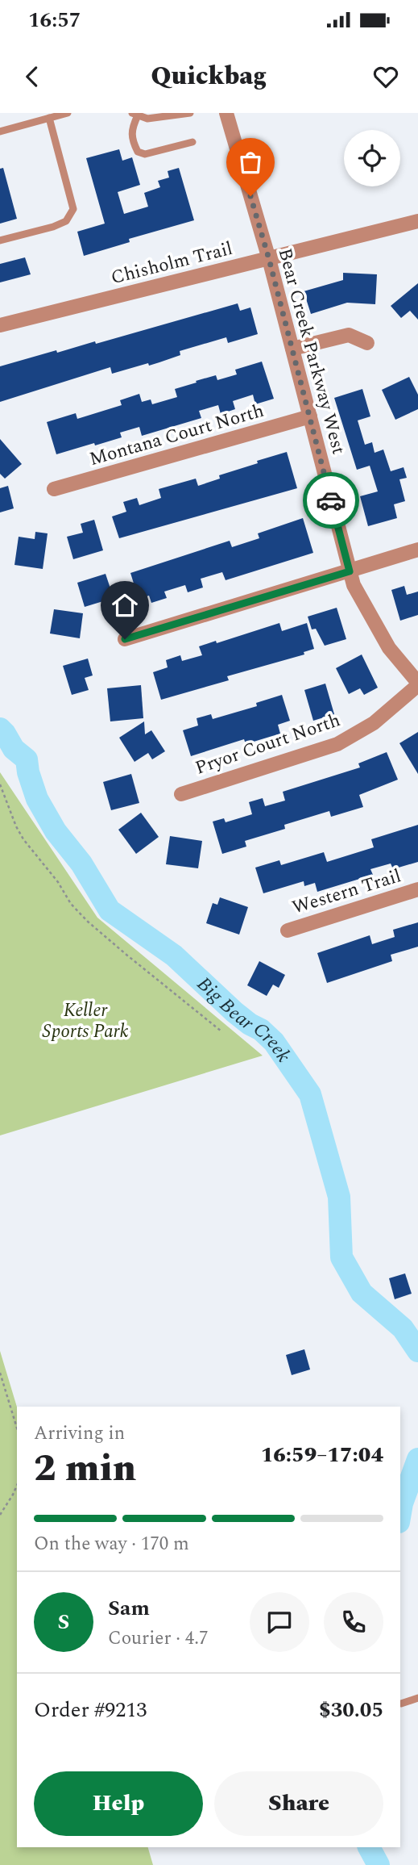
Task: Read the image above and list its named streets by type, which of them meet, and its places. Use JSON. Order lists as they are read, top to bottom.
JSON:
{
  "streets": {
    "street": [
      "Chisholm Trail",
      "Bear Creek Parkway West",
      "Montana Court North",
      "Pryor Court North",
      "Western Trail"
    ]
  },
  "crossings": [
    ["Chisholm Trail", "Bear Creek Parkway West"],
    ["Bear Creek Parkway West", "Montana Court North"],
    ["Bear Creek Parkway West", "Pryor Court North"]
  ],
  "water": ["Big Bear Creek"],
  "parks": ["Keller Sports Park"],
  "page": {
    "status": "16:57",
    "header": "Quickbag",
    "heading": ["2 min", "Arriving in", "16:59–17:04"],
    "panel": [
      "Sam",
      "Courier · 4.7",
      "Order #9213",
      "$30.05"
    ],
    "bar": "On the way · 170 m",
    "round": "S",
    "buttons": ["Help", "Share"]
  }
}
